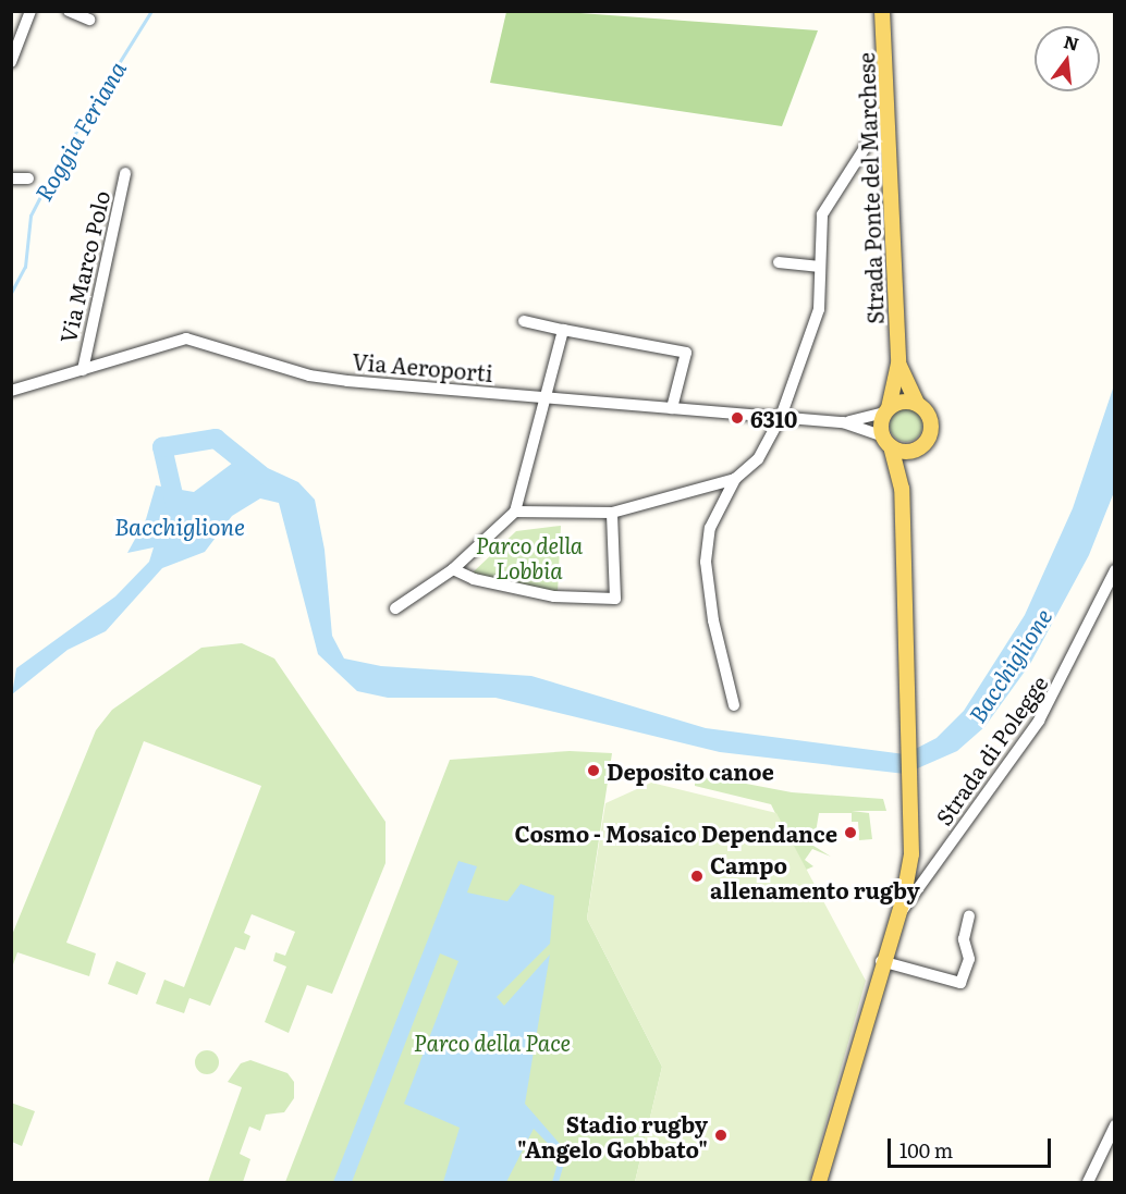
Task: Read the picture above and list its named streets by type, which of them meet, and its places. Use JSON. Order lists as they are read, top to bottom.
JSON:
{
  "streets": {
    "main road": ["Strada Ponte del Marchese"],
    "street": ["Via Marco Polo", "Via Aeroporti", "Strada di Polegge"]
  },
  "crossings": [
    ["Strada Ponte del Marchese", "Via Aeroporti"],
    ["Via Marco Polo", "Via Aeroporti"]
  ],
  "water": ["Roggia Feriana", "Bacchiglione"],
  "parks": ["Parco della Lobbia", "Parco della Pace"],
  "places": [
    "6310",
    "Deposito canoe",
    "Cosmo - Mosaico Dependance",
    "Campo allenamento rugby",
    "Stadio rugby \"Angelo Gobbato\""
  ],
  "scale_bar": "100 m",
  "north": "top"
}
